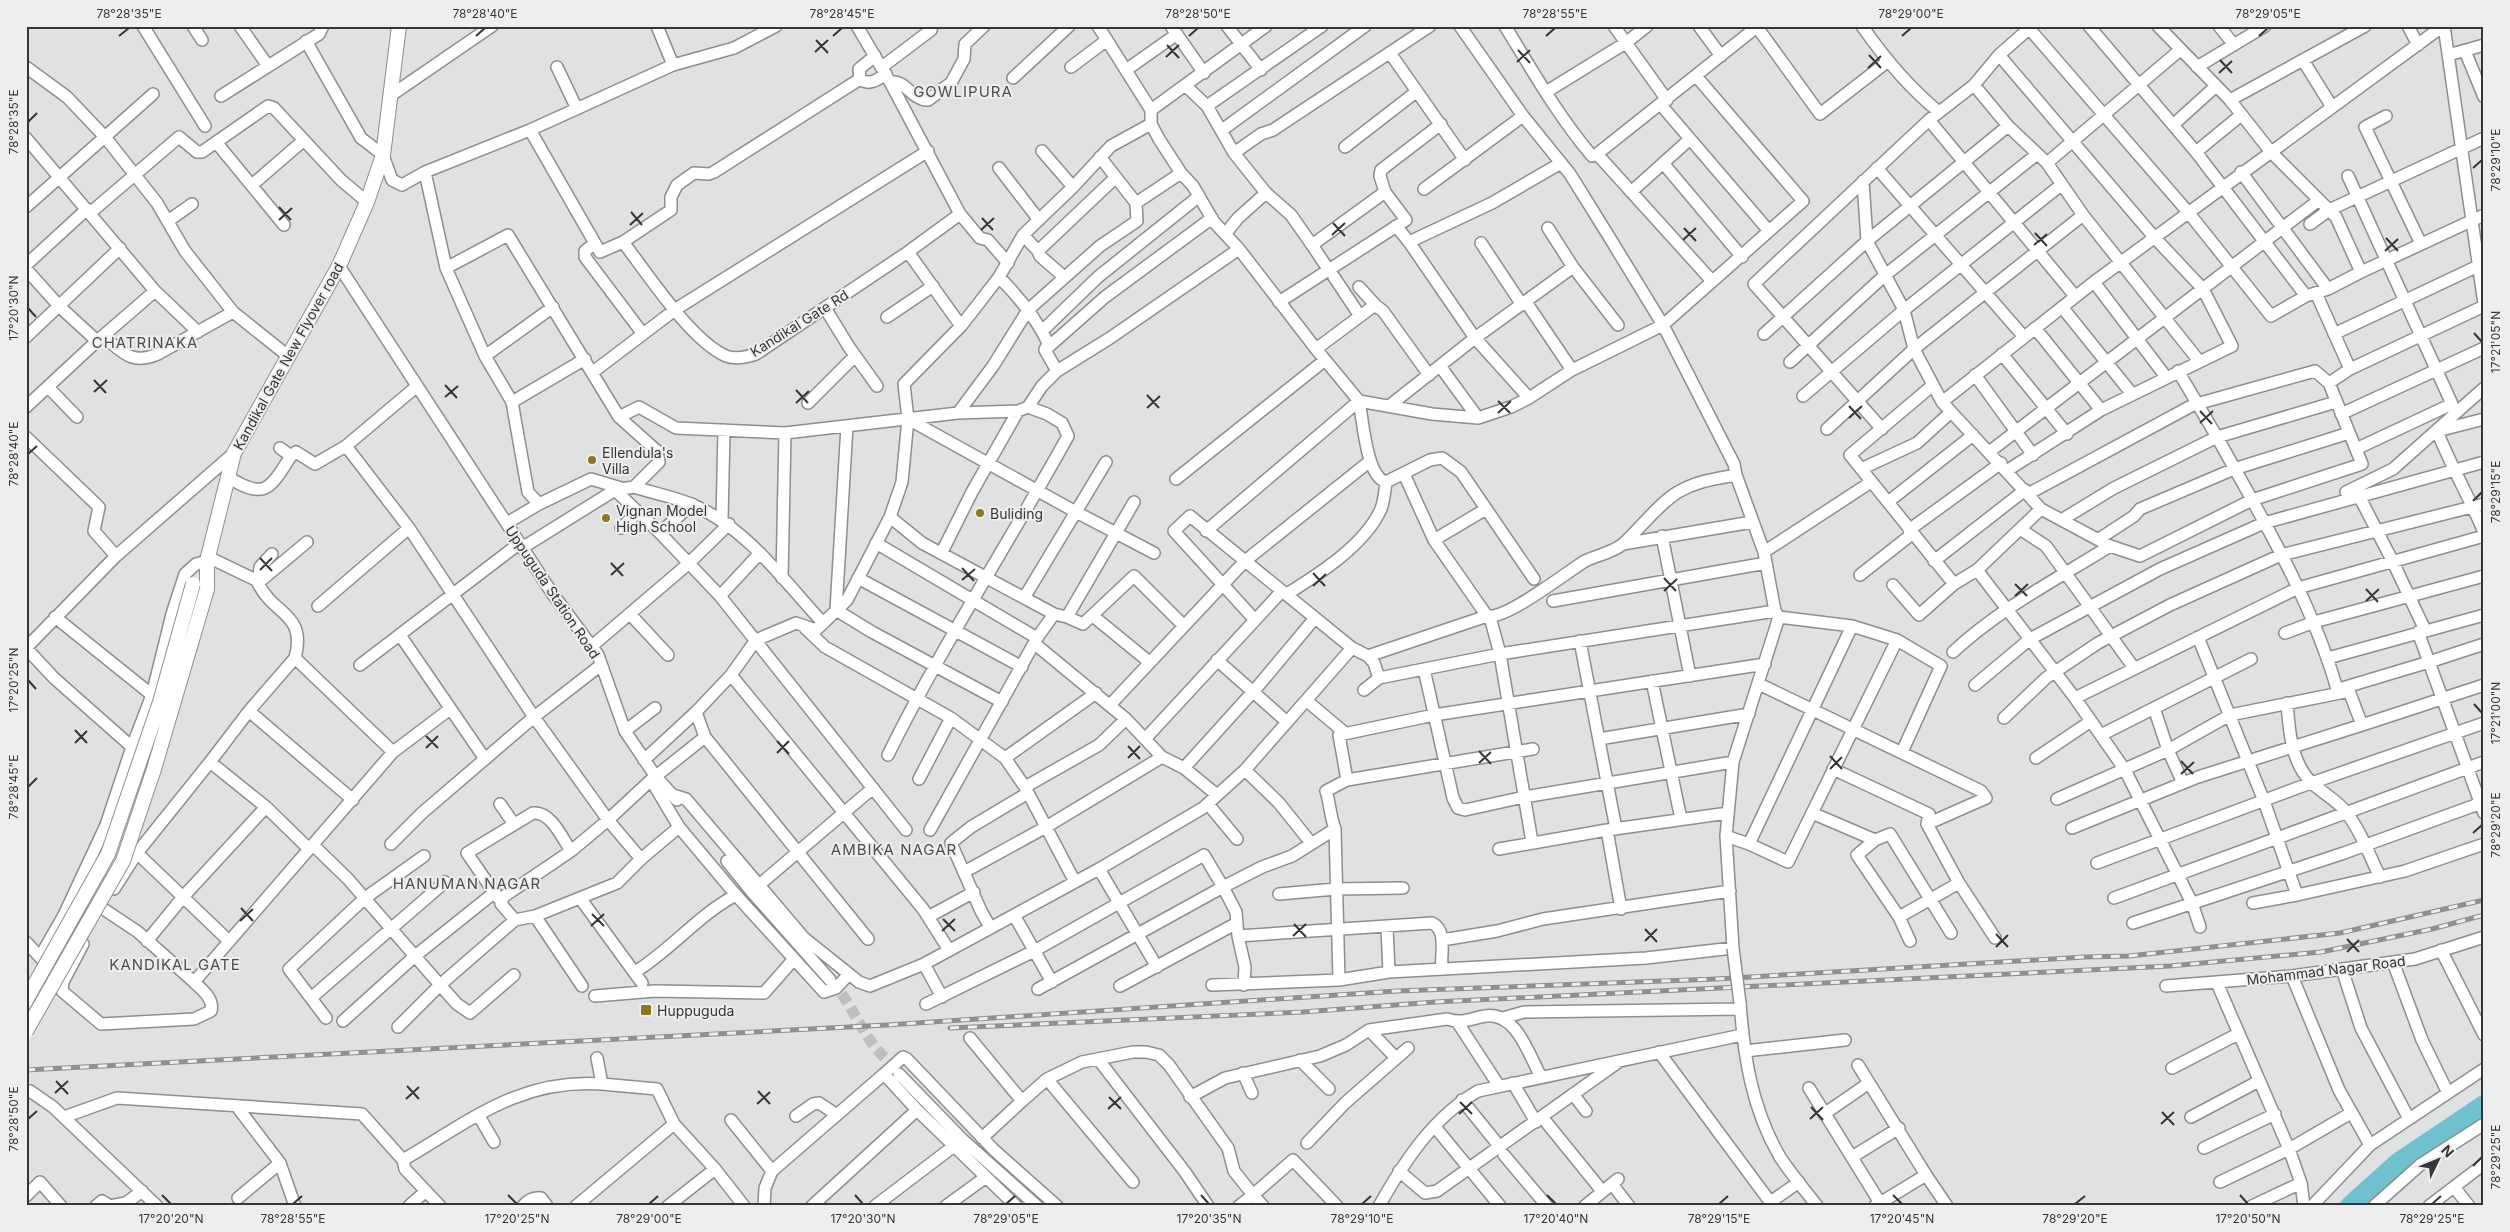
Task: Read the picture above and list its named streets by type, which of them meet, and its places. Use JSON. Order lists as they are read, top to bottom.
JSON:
{
  "streets": {
    "main road": ["Kandikal Gate New Flyover road"],
    "street": ["Kandikal Gate Rd", "Uppuguda Station Road", "Mohammad Nagar Road"]
  },
  "crossings": [
    ["Kandikal Gate New Flyover road", "Uppuguda Station Road"]
  ],
  "districts": [
    "GOWLIPURA",
    "CHATRINAKA",
    "AMBIKA NAGAR",
    "HANUMAN NAGAR",
    "KANDIKAL GATE"
  ],
  "places": {
    "other": ["Ellendula's Villa", "Buliding", "Vignan Model High School"],
    "transit": ["Huppuguda"]
  },
  "north": "top right",
  "coordinates": [
    "78°28'35\"E",
    "78°28'40\"E",
    "78°28'45\"E",
    "78°28'50\"E",
    "78°28'55\"E",
    "78°29'00\"E",
    "78°29'05\"E",
    "78°29'10\"E",
    "17°20'30\"N",
    "17°21'05\"N",
    "78°29'15\"E",
    "17°20'25\"N",
    "17°21'00\"N",
    "78°29'20\"E",
    "78°29'25\"E",
    "17°20'20\"N",
    "17°20'35\"N",
    "17°20'40\"N",
    "17°20'45\"N",
    "17°20'50\"N"
  ]
}
